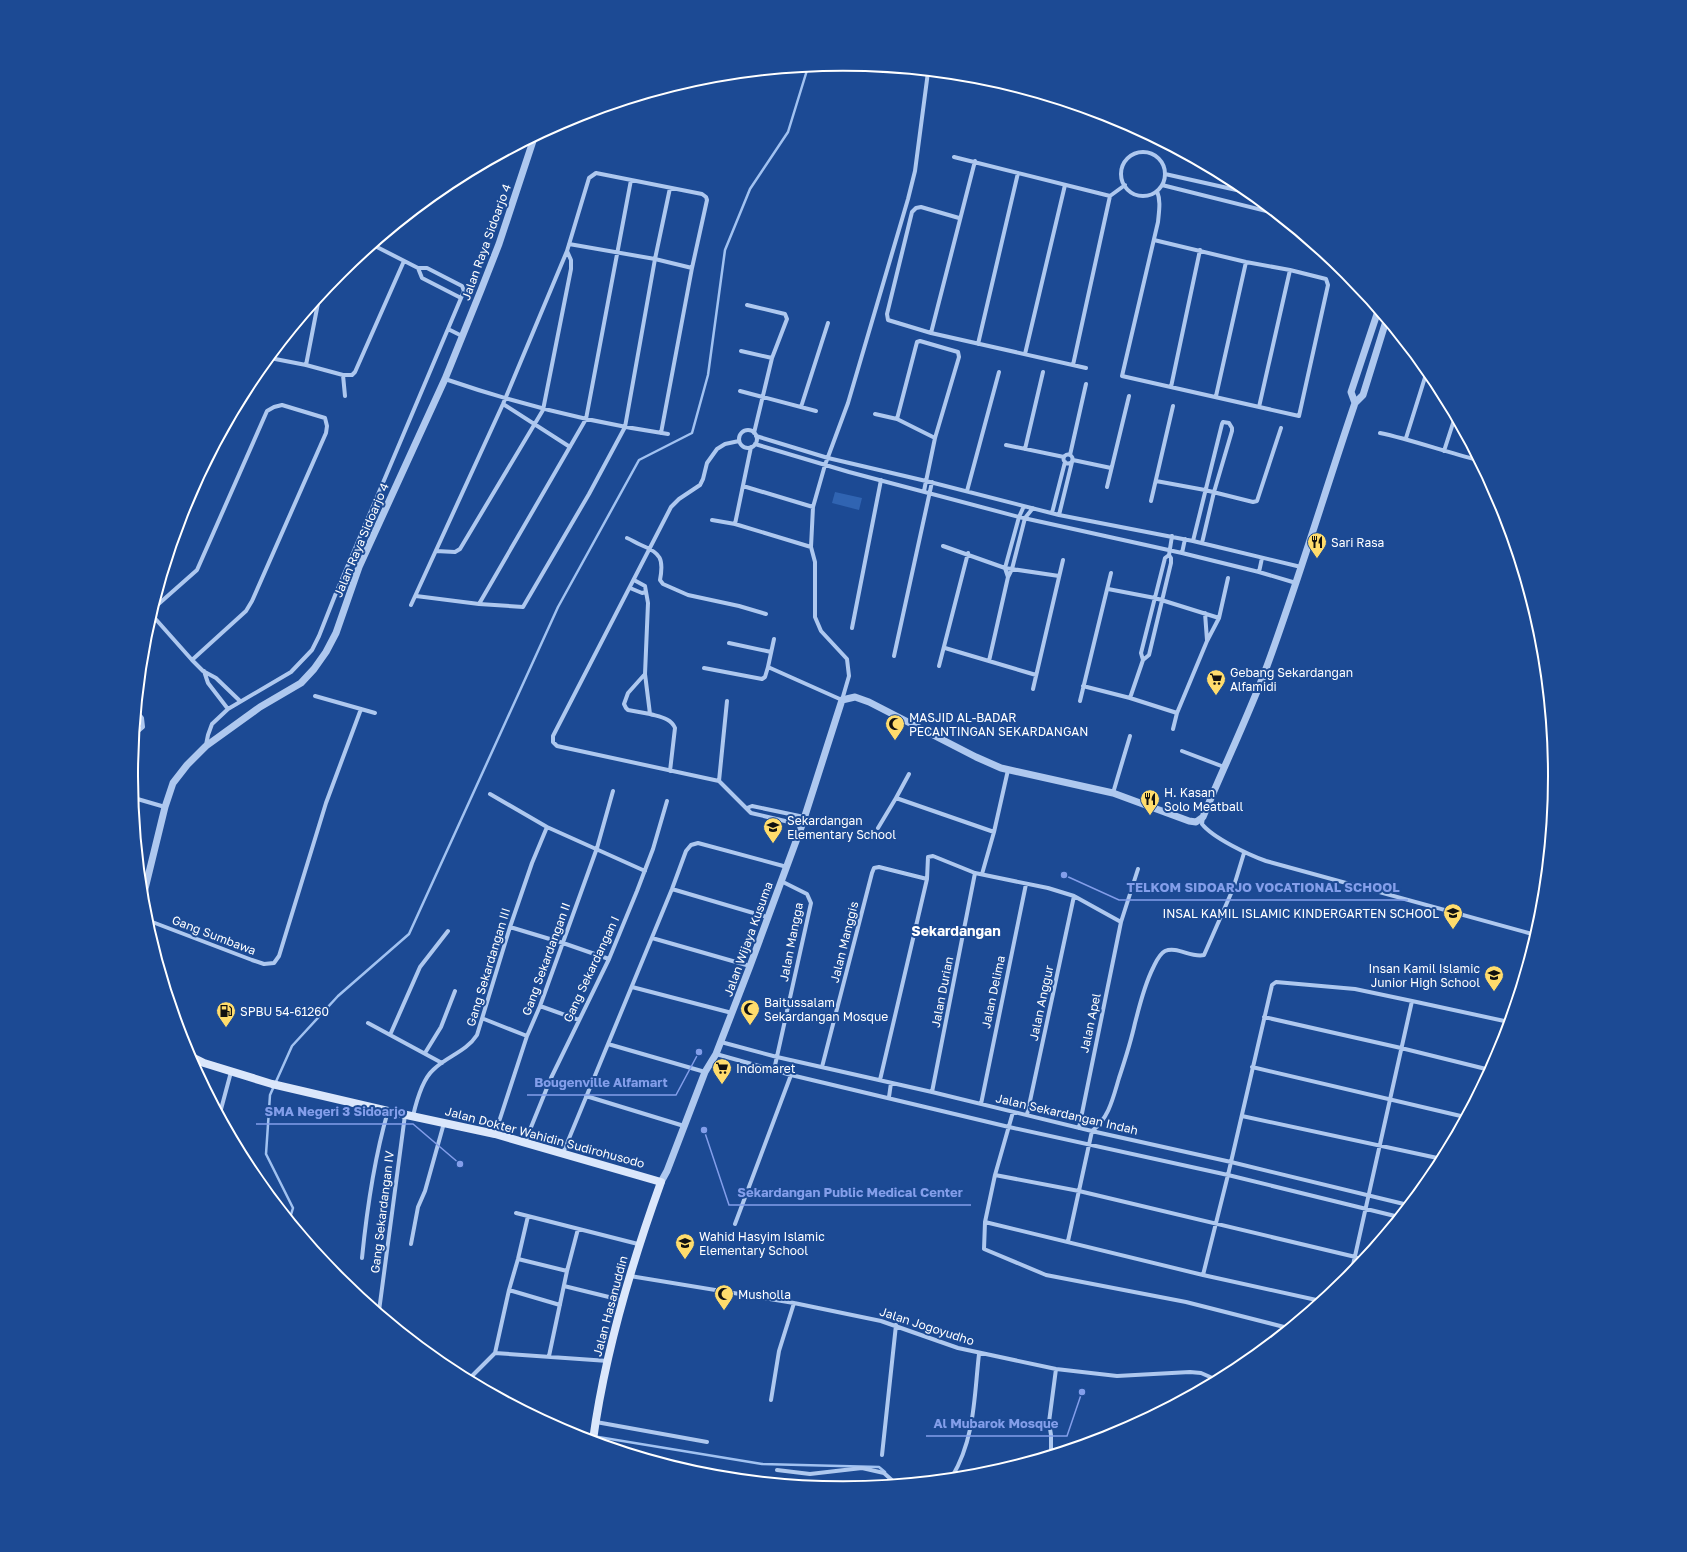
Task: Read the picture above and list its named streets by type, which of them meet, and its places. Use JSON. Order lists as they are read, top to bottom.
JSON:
{
  "streets": {
    "main road": ["Jalan Dokter Wahidin Sudirohusodo", "Jalan Hasanuddin"],
    "street": [
      "Jalan Raya Sidoarjo 4",
      "Gang Sumbawa",
      "Jalan Wijaya Kusuma",
      "Jalan Mangga",
      "Jalan Manggis",
      "Gang Sekardangan II",
      "Gang Sekardangan III",
      "Gang Sekardangan I",
      "Jalan Durian",
      "Jalan Delima",
      "Jalan Anggur",
      "Jalan Apel",
      "Jalan Sekardangan Indah",
      "Gang Sekardangan IV",
      "Jalan Jogoyudho"
    ]
  },
  "crossings": [
    ["Jalan Wijaya Kusuma", "Jalan Mangga"],
    ["Jalan Wijaya Kusuma", "Jalan Sekardangan Indah"],
    ["Jalan Wijaya Kusuma", "Jalan Dokter Wahidin Sudirohusodo"],
    ["Jalan Wijaya Kusuma", "Jalan Hasanuddin"],
    ["Jalan Mangga", "Jalan Sekardangan Indah"],
    ["Jalan Manggis", "Jalan Sekardangan Indah"],
    ["Gang Sekardangan II", "Jalan Dokter Wahidin Sudirohusodo"],
    ["Gang Sekardangan III", "Jalan Dokter Wahidin Sudirohusodo"],
    ["Gang Sekardangan I", "Jalan Dokter Wahidin Sudirohusodo"],
    ["Jalan Durian", "Jalan Sekardangan Indah"],
    ["Jalan Delima", "Jalan Sekardangan Indah"],
    ["Jalan Anggur", "Jalan Sekardangan Indah"],
    ["Jalan Apel", "Jalan Sekardangan Indah"],
    ["Jalan Dokter Wahidin Sudirohusodo", "Gang Sekardangan IV"],
    ["Jalan Dokter Wahidin Sudirohusodo", "Jalan Hasanuddin"],
    ["Jalan Hasanuddin", "Jalan Jogoyudho"]
  ],
  "districts": ["Sekardangan"],
  "places": {
    "restaurant": ["Sari Rasa", "H. Kasan Solo Meatball"],
    "supermarket": ["Gebang Sekardangan Alfamidi", "Indomaret"],
    "mosque": ["MASJID AL-BADAR PECANTINGAN SEKARDANGAN", "Baitussalam Sekardangan Mosque", "Musholla"],
    "school or university": [
      "Sekardangan Elementary School",
      "INSAL KAMIL ISLAMIC KINDERGARTEN SCHOOL",
      "Insan Kamil Islamic Junior High School",
      "Wahid Hasyim Islamic Elementary School"
    ],
    "other": [
      "TELKOM SIDOARJO VOCATIONAL SCHOOL",
      "Bougenville Alfamart",
      "Sekardangan Public Medical Center",
      "SMA Negeri 3 Sidoarjo",
      "Al Mubarok Mosque"
    ],
    "fuel station": ["SPBU 54-61260"]
  }
}
